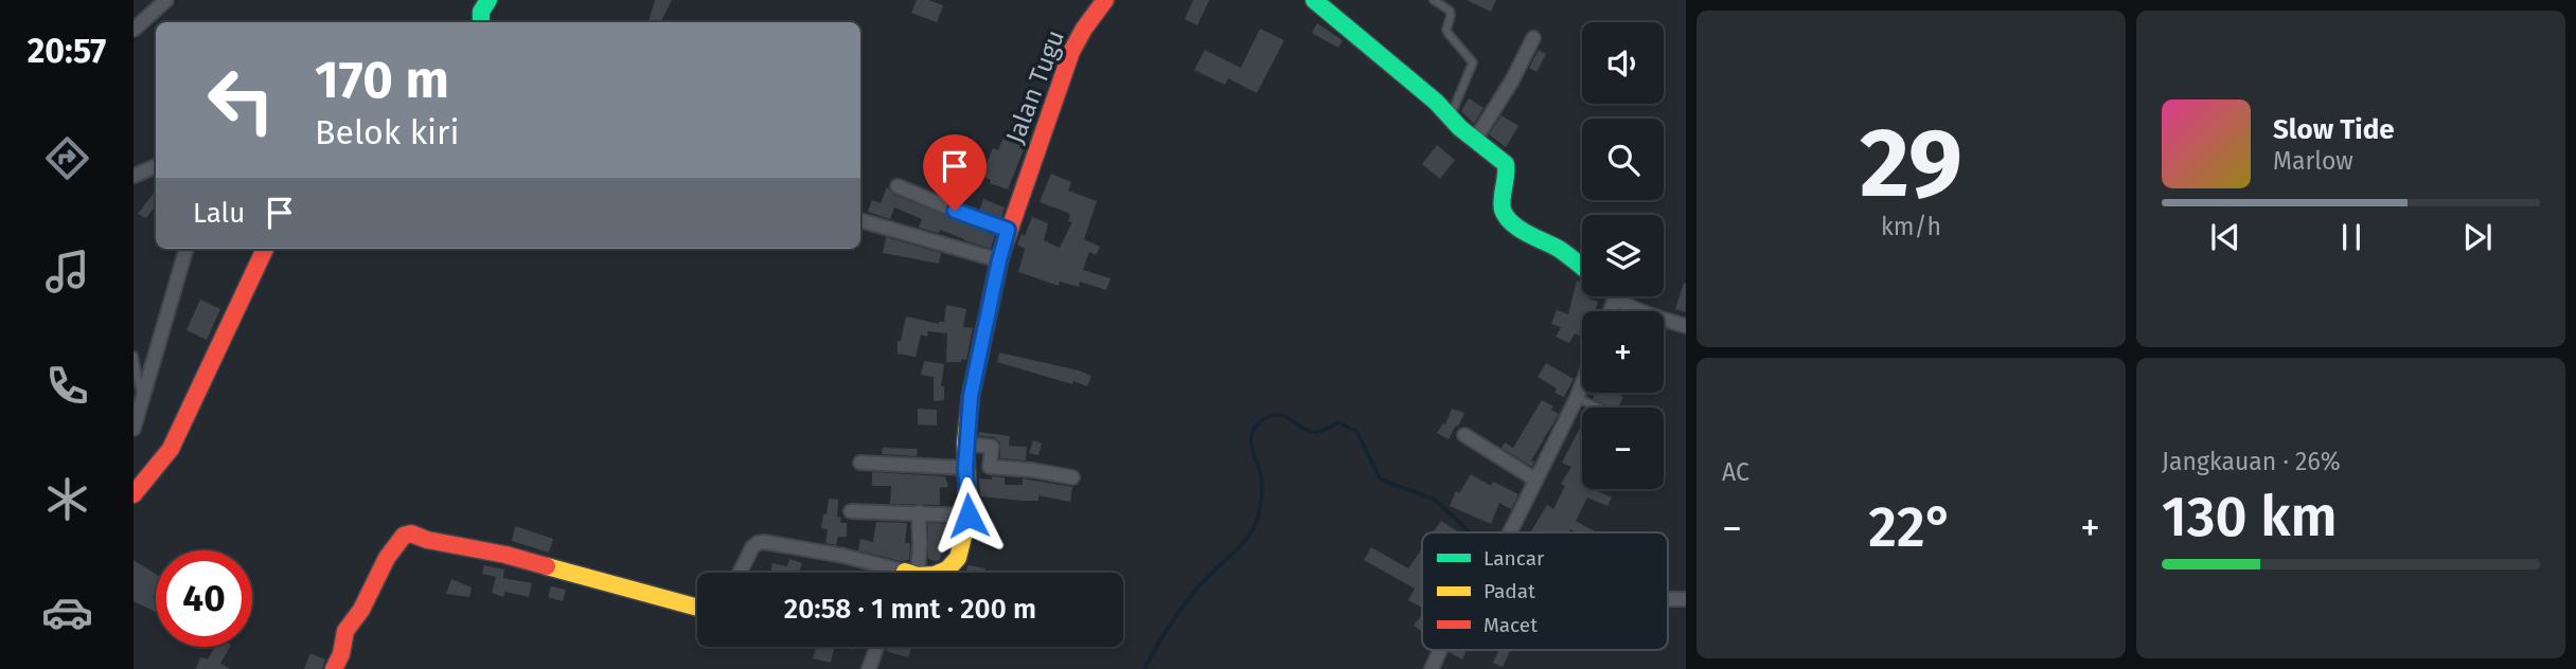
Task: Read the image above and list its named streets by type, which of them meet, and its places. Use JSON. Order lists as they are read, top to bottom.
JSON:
{
  "streets": {
    "street": ["Jalan Tugu"]
  },
  "legend": ["Lancar", "Padat", "Macet"],
  "page": {
    "tabs": "20:57",
    "tile": [
      ["29", "km/h"],
      "AC",
      ["Jangkauan · 26%", "130 km"]
    ],
    "map_buttons": ["+", "−"],
    "turn": ["170 m", "Belok kiri"],
    "song": ["Slow Tide", "Marlow"],
    "then": "Lalu",
    "heat": ["−", "22°", "+"],
    "limit": "40",
    "trip": "20:58 · 1 mnt · 200 m"
  }
}
